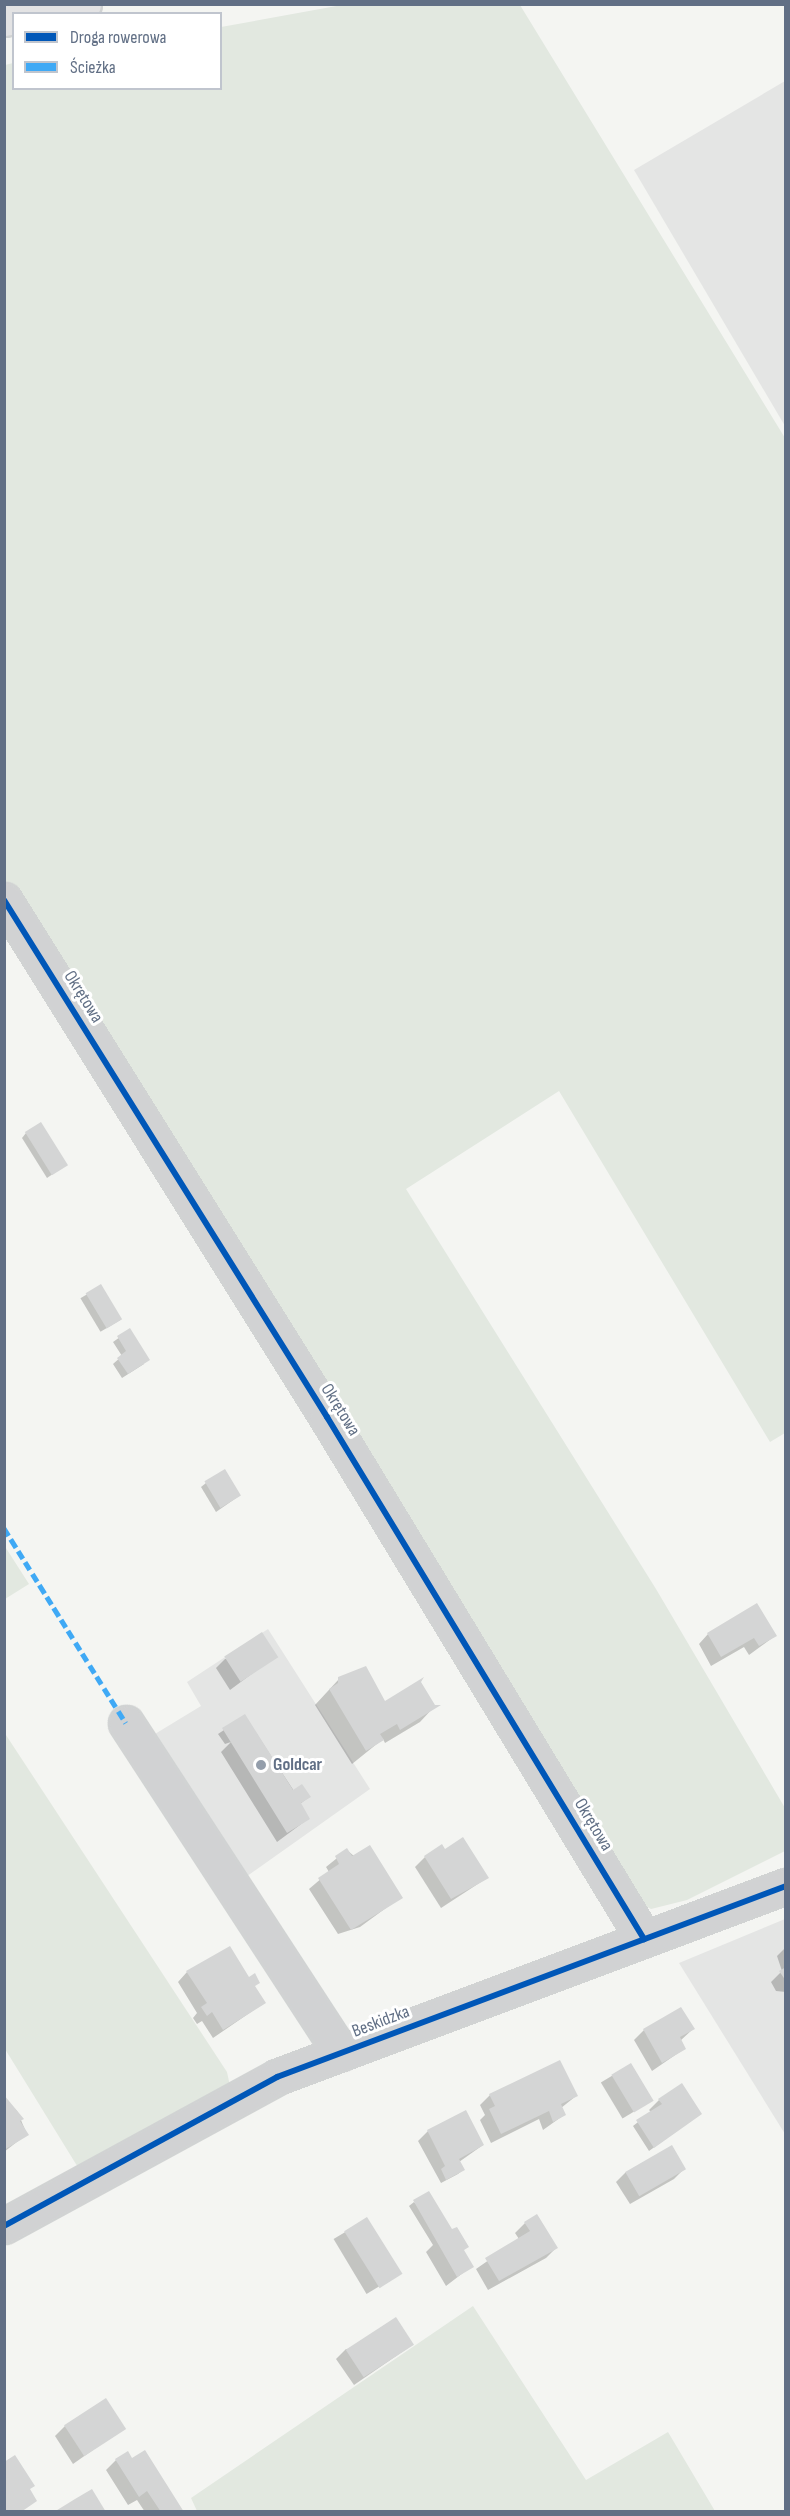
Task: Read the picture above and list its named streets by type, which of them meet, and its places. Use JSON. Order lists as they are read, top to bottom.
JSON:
{
  "streets": {
    "street": ["Okrętowa", "Beskidzka"]
  },
  "crossings": [
    ["Okrętowa", "Beskidzka"]
  ],
  "places": ["Goldcar"],
  "legend": ["Droga rowerowa", "Ścieżka"]
}
